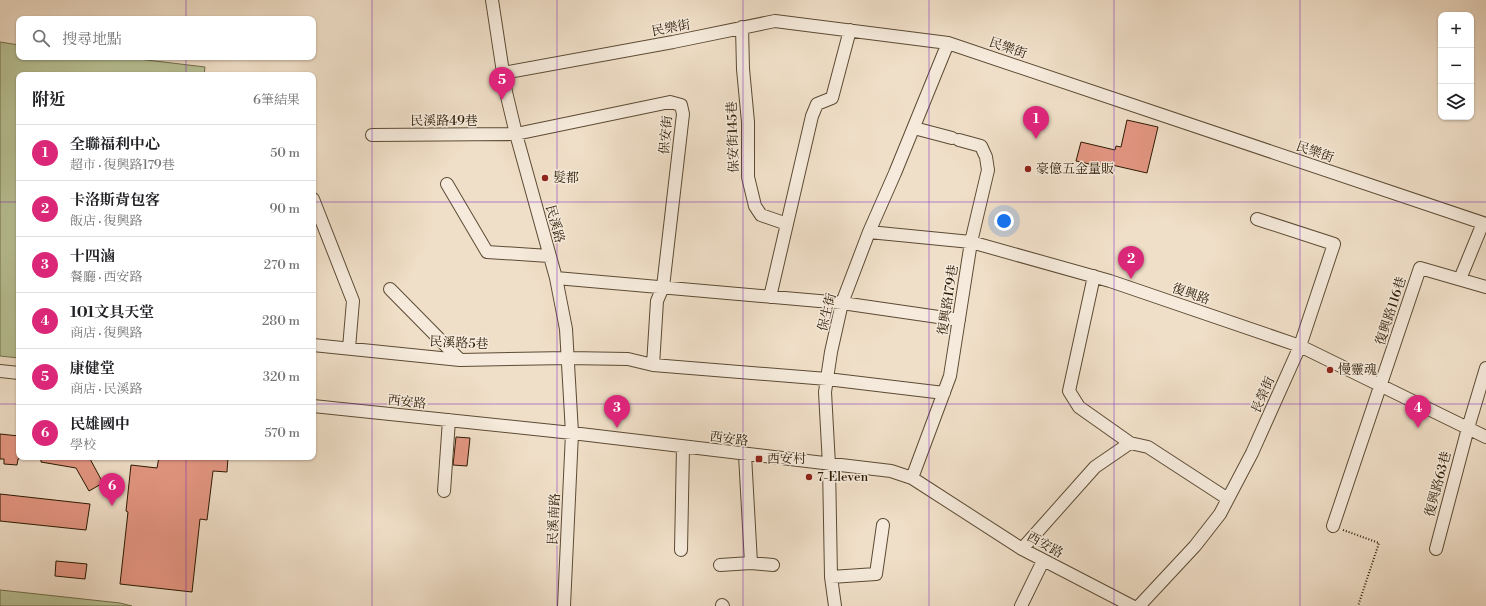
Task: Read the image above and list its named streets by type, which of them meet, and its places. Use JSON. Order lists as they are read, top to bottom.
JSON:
{
  "streets": {
    "street": [
      "民樂街",
      "民溪路49巷",
      "保安街",
      "保安街145巷",
      "民溪路",
      "復興路",
      "復興路179巷",
      "復興路116巷",
      "保生街",
      "民溪路5巷",
      "長榮街",
      "西安路",
      "復興路63巷",
      "民溪南路"
    ]
  },
  "crossings": [
    ["民樂街", "保安街145巷"],
    ["民樂街", "民溪路"],
    ["民樂街", "保生街"],
    ["民溪路49巷", "保安街"],
    ["民溪路49巷", "民溪路"],
    ["保安街", "民溪路"],
    ["民溪路", "民溪路5巷"],
    ["民溪路", "西安路"],
    ["民溪路", "民溪南路"],
    ["復興路", "復興路179巷"],
    ["復興路", "復興路116巷"],
    ["復興路", "保生街"],
    ["復興路", "長榮街"],
    ["復興路", "復興路63巷"],
    ["復興路179巷", "保生街"],
    ["復興路179巷", "民溪路5巷"],
    ["復興路179巷", "西安路"],
    ["保生街", "民溪路5巷"],
    ["保生街", "西安路"],
    ["西安路", "民溪南路"]
  ],
  "places": {
    "other": [
      "豪億五金量販",
      "髮都",
      "慢靈魂",
      "7-Eleven"
    ],
    "transit": ["西安村"]
  },
  "page": {
    "map_buttons": ["+", "−"],
    "search": "搜尋地點",
    "pins": [
      "5",
      "1",
      "2",
      "3",
      "4",
      "6"
    ],
    "heading": ["附近", "6筆結果"],
    "list": [
      {
        "mark": "1",
        "name": "全聯福利中心",
        "note": "超市 · 復興路179巷",
        "value": "50 m"
      },
      {
        "mark": "2",
        "name": "卡洛斯背包客",
        "note": "飯店 · 復興路",
        "value": "90 m"
      },
      {
        "mark": "3",
        "name": "十四滷",
        "note": "餐廳 · 西安路",
        "value": "270 m"
      },
      {
        "mark": "4",
        "name": "101文具天堂",
        "note": "商店 · 復興路",
        "value": "280 m"
      },
      {
        "mark": "5",
        "name": "康健堂",
        "note": "商店 · 民溪路",
        "value": "320 m"
      },
      {
        "mark": "6",
        "name": "民雄國中",
        "note": "學校",
        "value": "570 m"
      }
    ]
  }
}
